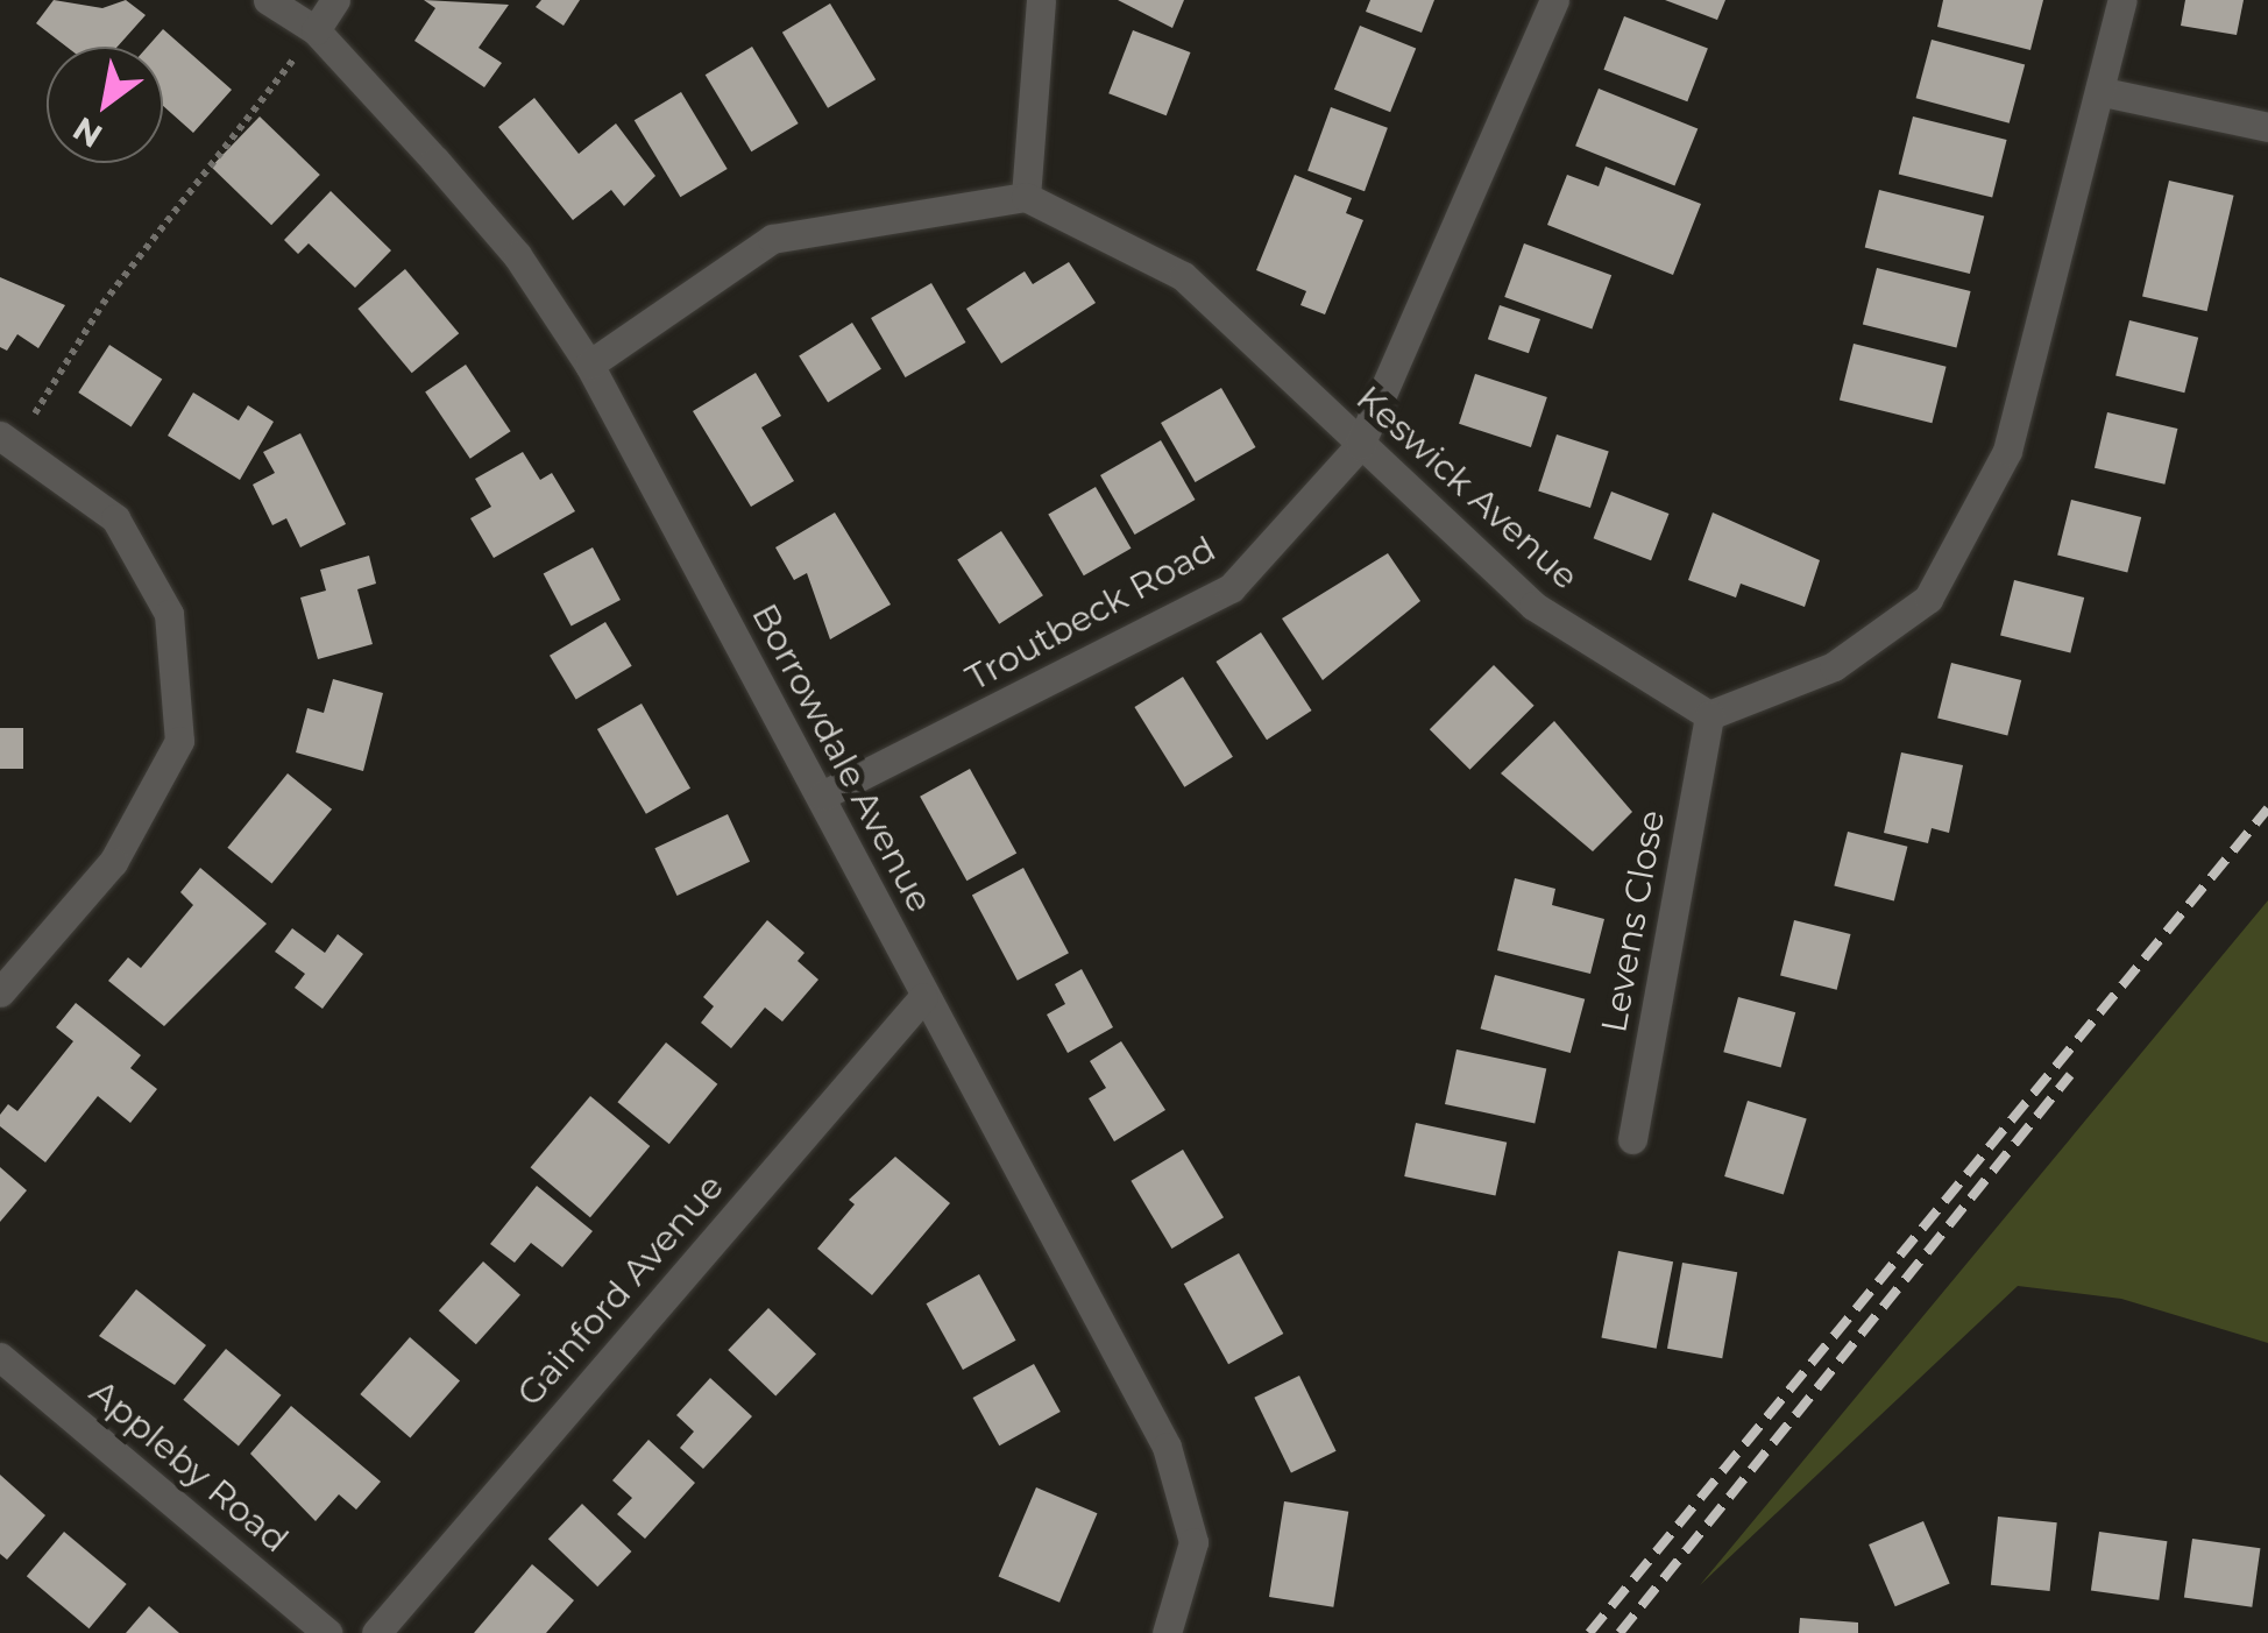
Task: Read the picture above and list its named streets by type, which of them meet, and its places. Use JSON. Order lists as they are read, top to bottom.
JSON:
{
  "streets": {
    "street": [
      "Keswick Avenue",
      "Troutbeck Road",
      "Borrowdale Avenue",
      "Levens Close",
      "Gainford Avenue",
      "Appleby Road"
    ]
  },
  "crossings": [
    ["Keswick Avenue", "Troutbeck Road"],
    ["Keswick Avenue", "Levens Close"],
    ["Troutbeck Road", "Borrowdale Avenue"],
    ["Borrowdale Avenue", "Gainford Avenue"]
  ],
  "north": "bottom left"
}
